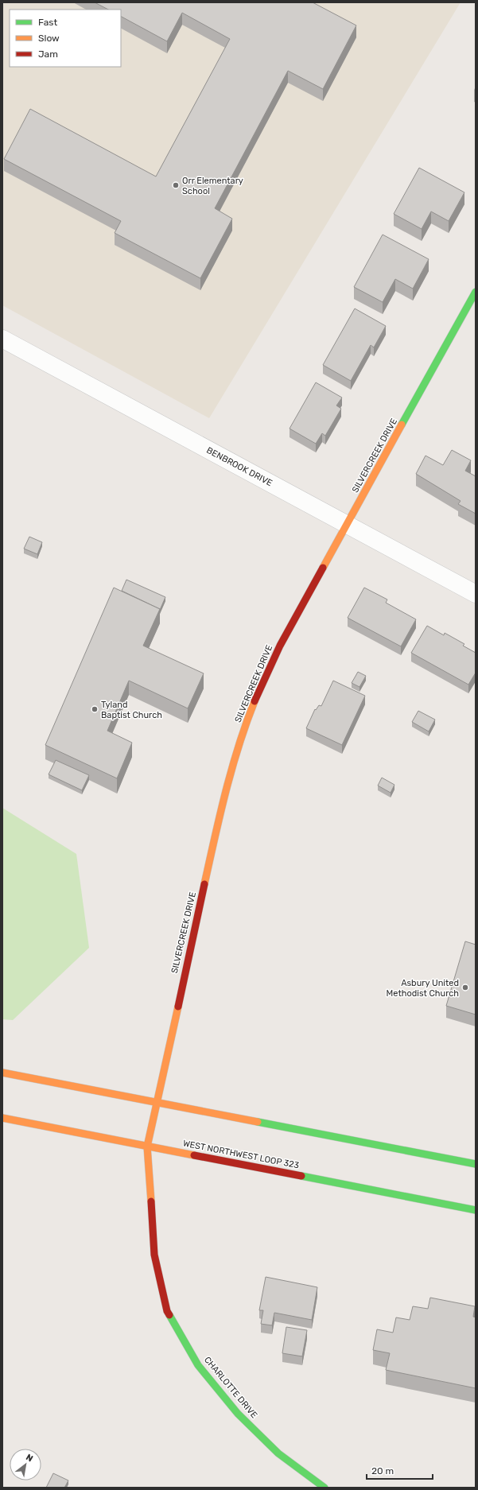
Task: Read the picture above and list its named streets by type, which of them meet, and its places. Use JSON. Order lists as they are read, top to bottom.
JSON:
{
  "streets": {
    "main road": ["SILVERCREEK DRIVE", "WEST NORTHWEST LOOP 323", "CHARLOTTE DRIVE"],
    "street": ["BENBROOK DRIVE"]
  },
  "crossings": [
    ["SILVERCREEK DRIVE", "BENBROOK DRIVE"],
    ["SILVERCREEK DRIVE", "CHARLOTTE DRIVE"],
    ["WEST NORTHWEST LOOP 323", "CHARLOTTE DRIVE"]
  ],
  "places": ["Orr Elementary School", "Tyland Baptist Church", "Asbury United Methodist Church"],
  "legend": ["Fast", "Slow", "Jam"],
  "scale_bar": "20 m",
  "north": "top right"
}
